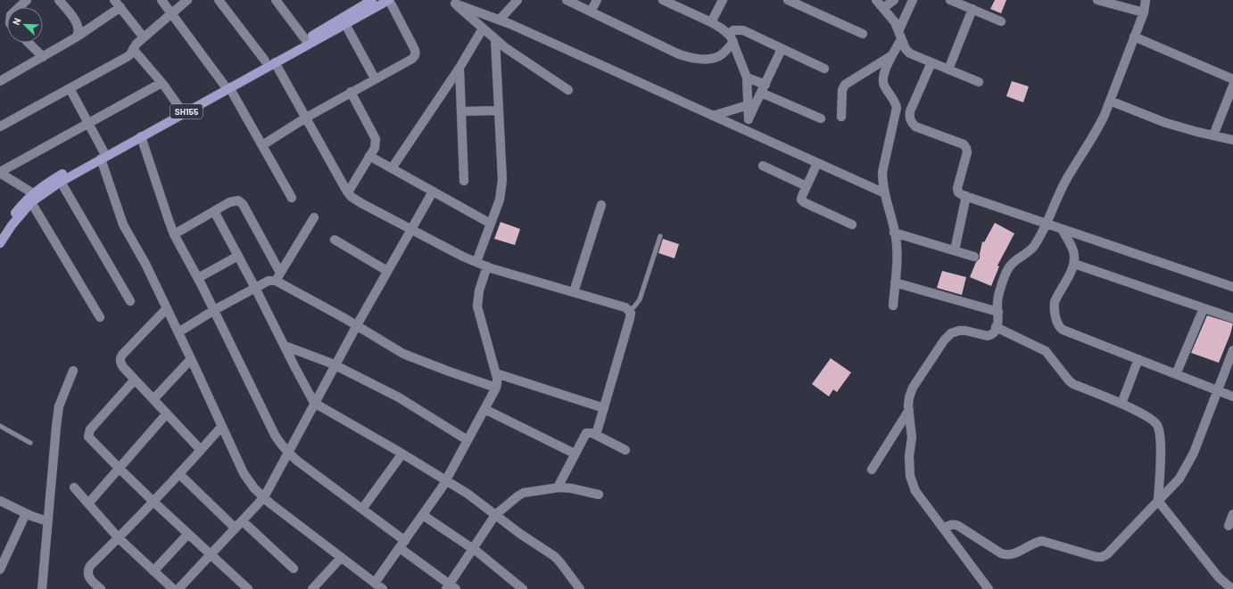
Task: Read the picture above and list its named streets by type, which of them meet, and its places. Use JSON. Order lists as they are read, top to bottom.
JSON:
{
  "streets": {
    "main road": ["SH155"]
  },
  "north": "top left"
}
